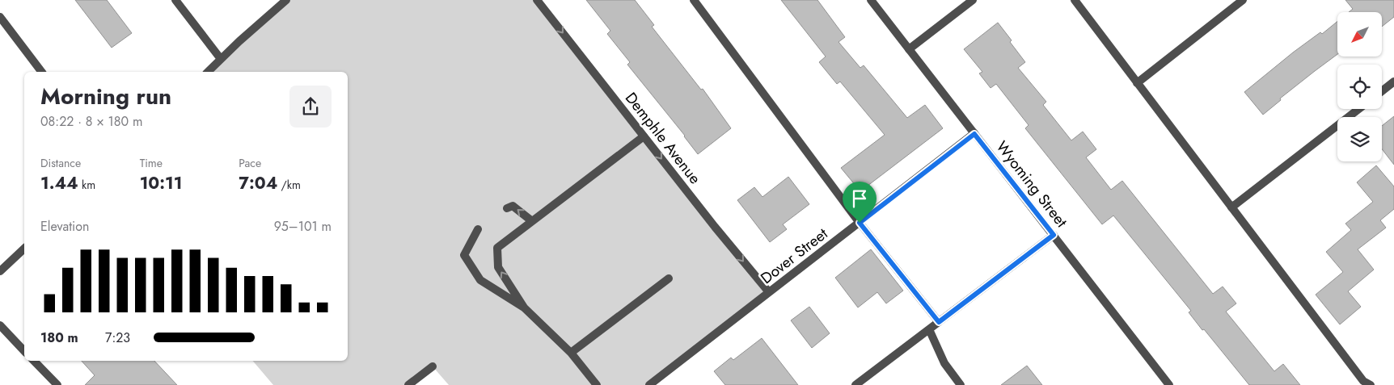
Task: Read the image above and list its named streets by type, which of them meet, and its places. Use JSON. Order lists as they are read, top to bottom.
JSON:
{
  "streets": {
    "street": ["Demphle Avenue", "Wyoming Street", "Dover Street"]
  },
  "crossings": [
    ["Demphle Avenue", "Dover Street"],
    ["Wyoming Street", "Dover Street"]
  ],
  "one_way": ["Demphle Avenue"],
  "north": "bottom left",
  "page": {
    "heading": ["Morning run", "08:22 · 8 × 180 m"],
    "stats": [
      ["Distance", "1.44 km"],
      ["Time", "10:11"],
      ["Pace", "7:04 /km"]
    ],
    "chart": ["Elevation", "95–101 m"],
    "list": [
      {
        "name": "180 m",
        "note": "7:23"
      }
    ]
  }
}
